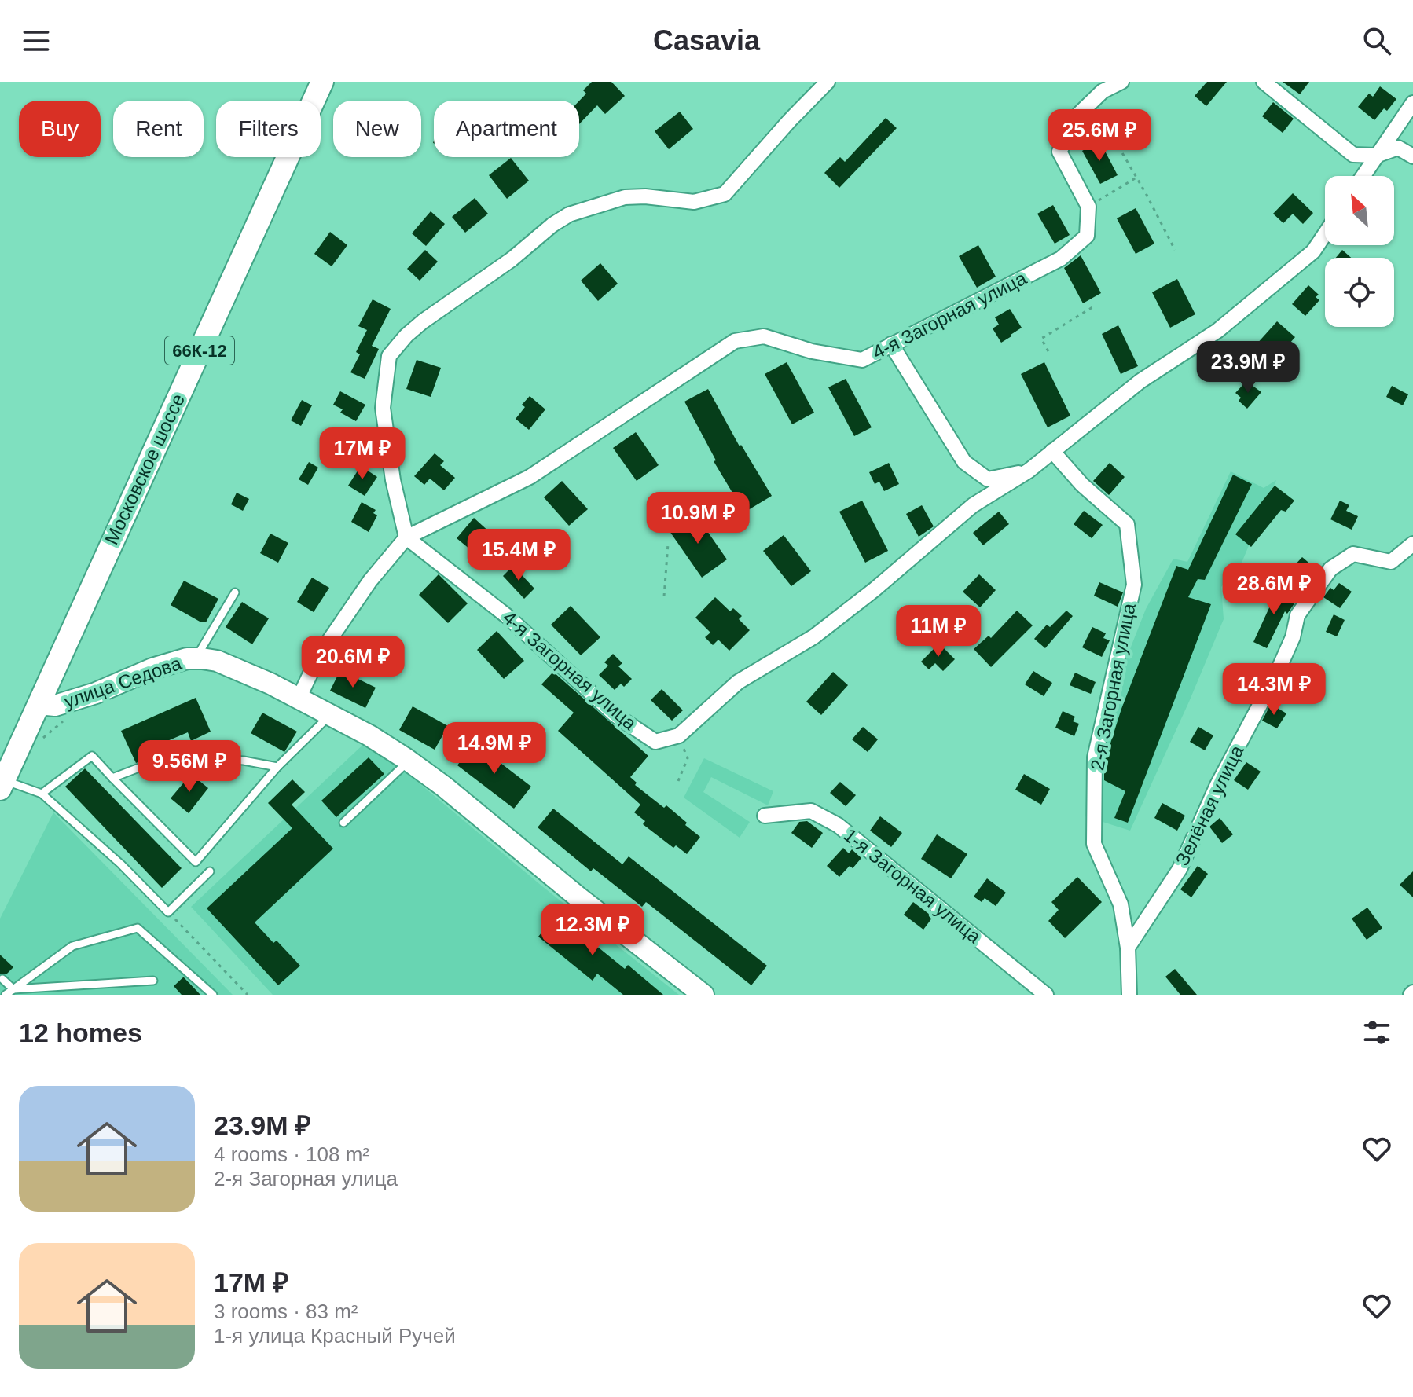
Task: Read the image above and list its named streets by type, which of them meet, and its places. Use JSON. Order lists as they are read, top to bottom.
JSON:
{
  "streets": {
    "main road": ["66К-12", "Московское шоссе"],
    "street": [
      "4-я Загорная улица",
      "улица Седова",
      "2-я Загорная улица",
      "Зелёная улица",
      "1-я Загорная улица"
    ]
  },
  "crossings": [
    ["4-я Загорная улица", "улица Седова"],
    ["Московское шоссе", "улица Седова"],
    ["2-я Загорная улица", "Зелёная улица"]
  ],
  "north": "top left",
  "page": {
    "header": "Casavia",
    "chip": [
      "Buy",
      "Rent",
      "Filters",
      "New",
      "Apartment"
    ],
    "price": [
      "25.6M ₽",
      "23.9M ₽",
      "17M ₽",
      "10.9M ₽",
      "15.4M ₽",
      "28.6M ₽",
      "11M ₽",
      "20.6M ₽",
      "14.3M ₽",
      "14.9M ₽",
      "9.56M ₽",
      "12.3M ₽"
    ],
    "heading": "12 homes",
    "list": [
      {
        "name": "23.9M ₽",
        "note": "4 rooms · 108 m² · 2-я Загорная улица"
      },
      {
        "name": "17M ₽",
        "note": "3 rooms · 83 m² · 1-я улица Красный Ручей"
      }
    ]
  }
}
